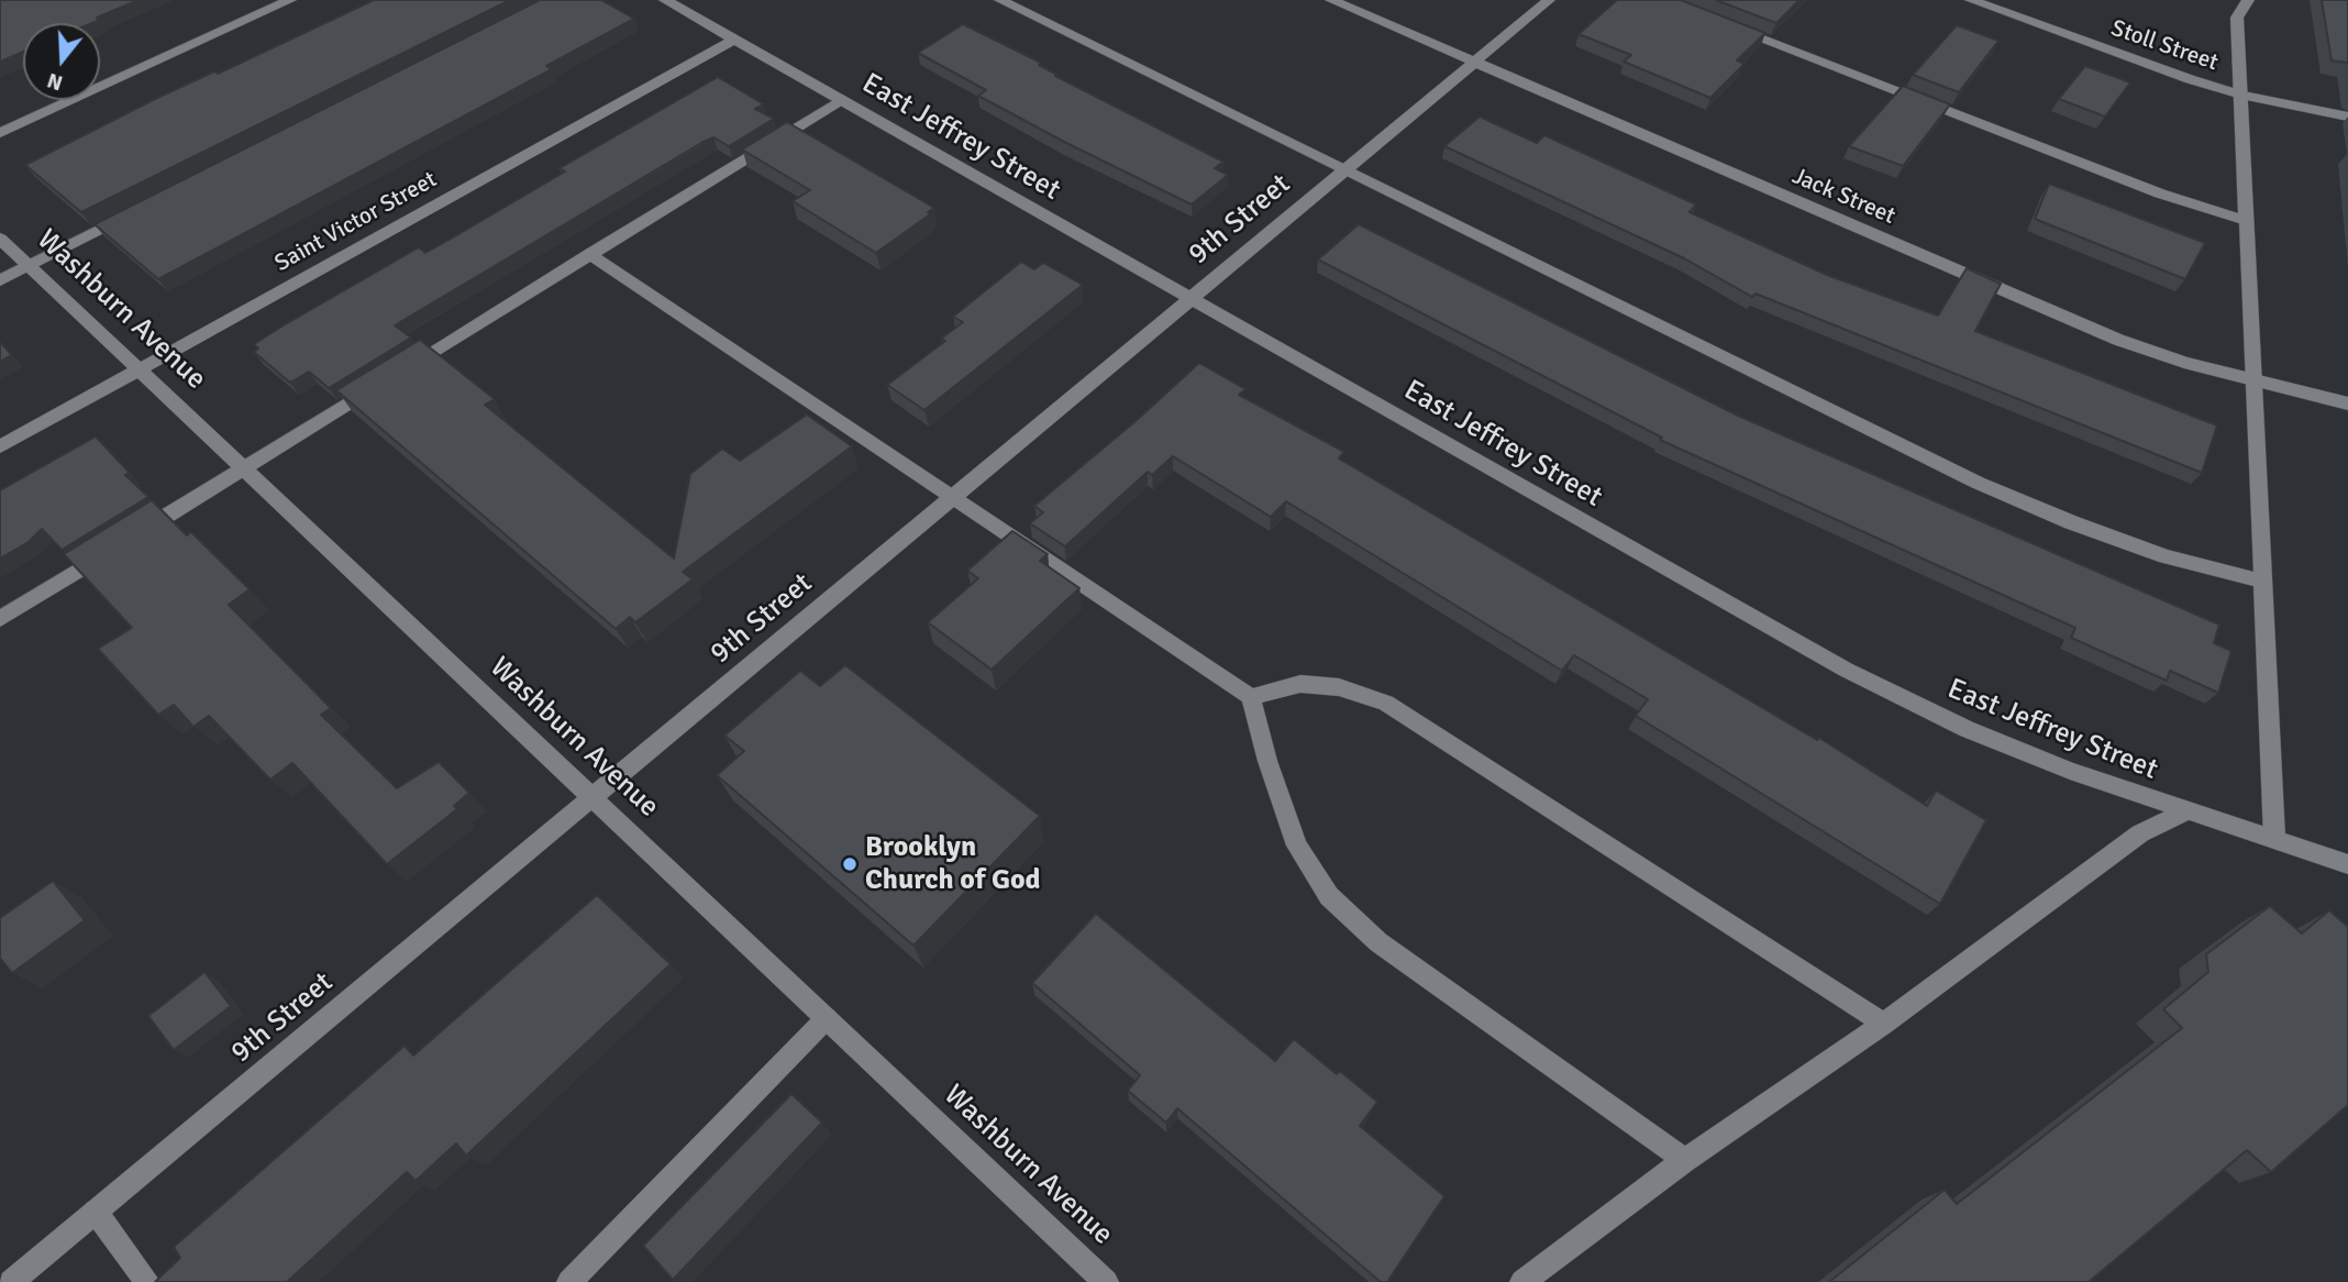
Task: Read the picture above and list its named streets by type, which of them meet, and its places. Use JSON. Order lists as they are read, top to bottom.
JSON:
{
  "streets": {
    "street": [
      "Stoll Street",
      "East Jeffrey Street",
      "Jack Street",
      "9th Street",
      "Saint Victor Street",
      "Washburn Avenue"
    ]
  },
  "crossings": [
    ["East Jeffrey Street", "9th Street"],
    ["East Jeffrey Street", "Saint Victor Street"],
    ["Jack Street", "9th Street"],
    ["9th Street", "Washburn Avenue"],
    ["Saint Victor Street", "Washburn Avenue"]
  ],
  "places": ["Brooklyn Church of God"],
  "north": "bottom"
}
